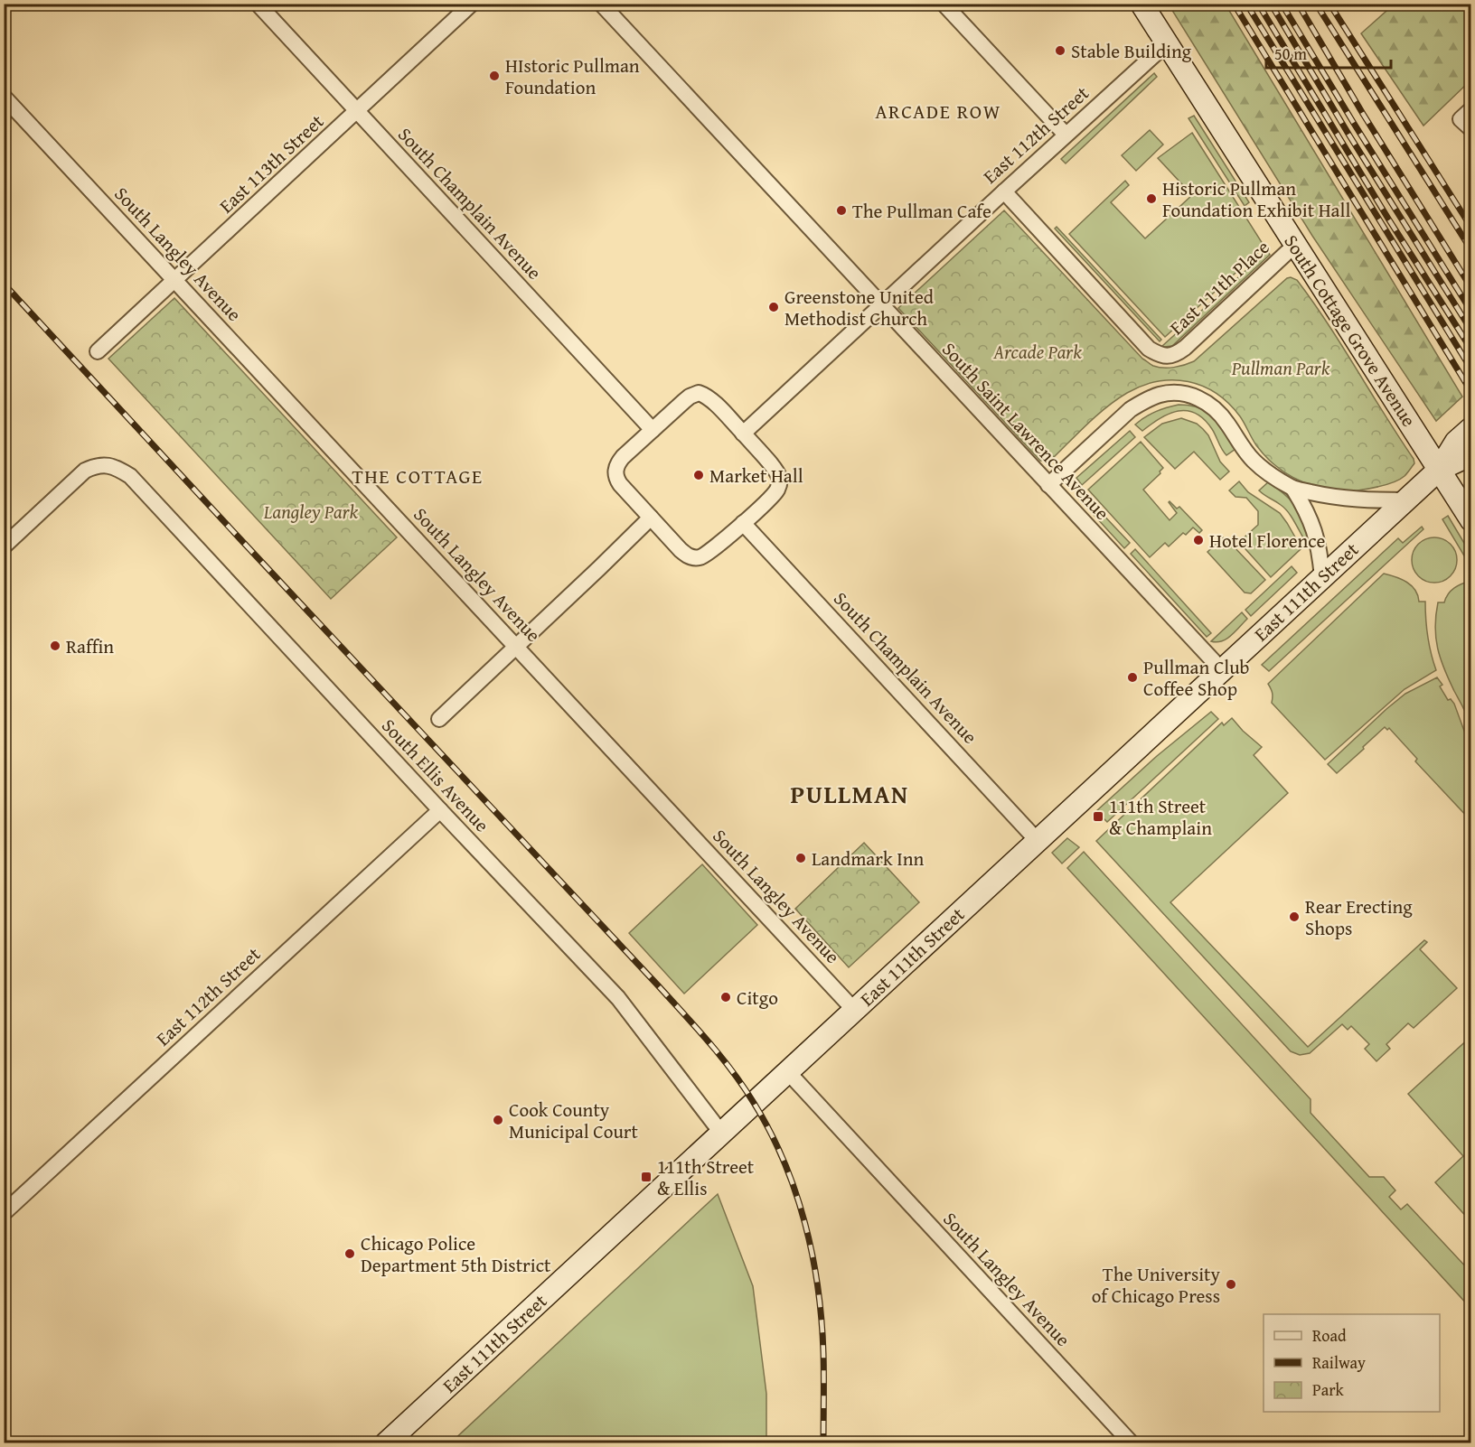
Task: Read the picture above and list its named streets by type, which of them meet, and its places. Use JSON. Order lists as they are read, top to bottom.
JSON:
{
  "streets": {
    "main road": ["South Cottage Grove Avenue", "East 111th Street"],
    "street": [
      "East 112th Street",
      "East 113th Street",
      "South Champlain Avenue",
      "South Langley Avenue",
      "East 111th Place",
      "South Saint Lawrence Avenue",
      "South Ellis Avenue"
    ]
  },
  "crossings": [
    ["East 112th Street", "South Champlain Avenue"],
    ["East 112th Street", "East 111th Place"],
    ["East 112th Street", "South Cottage Grove Avenue"],
    ["East 112th Street", "South Saint Lawrence Avenue"],
    ["East 112th Street", "South Ellis Avenue"],
    ["East 113th Street", "South Champlain Avenue"],
    ["East 113th Street", "South Langley Avenue"],
    ["South Champlain Avenue", "East 111th Street"],
    ["South Langley Avenue", "East 111th Street"],
    ["East 111th Place", "South Cottage Grove Avenue"],
    ["South Cottage Grove Avenue", "East 111th Street"],
    ["South Saint Lawrence Avenue", "East 111th Street"],
    ["East 111th Street", "South Ellis Avenue"]
  ],
  "districts": ["ARCADE ROW", "THE COTTAGE", "PULLMAN"],
  "parks": ["Arcade Park", "Pullman Park", "Langley Park"],
  "places": {
    "other": [
      "Stable Building",
      "HIstoric Pullman Foundation",
      "Historic Pullman Foundation Exhibit Hall",
      "The Pullman Cafe",
      "Greenstone United Methodist Church",
      "Market Hall",
      "Hotel Florence",
      "Raffin",
      "Pullman Club Coffee Shop",
      "Landmark Inn",
      "Rear Erecting Shops",
      "Citgo",
      "Cook County Municipal Court",
      "Chicago Police Department 5th District",
      "The University of Chicago Press"
    ],
    "transit": ["111th Street & Champlain", "111th Street & Ellis"]
  },
  "legend": ["Road", "Railway", "Park"],
  "scale_bar": "50 m"
}
